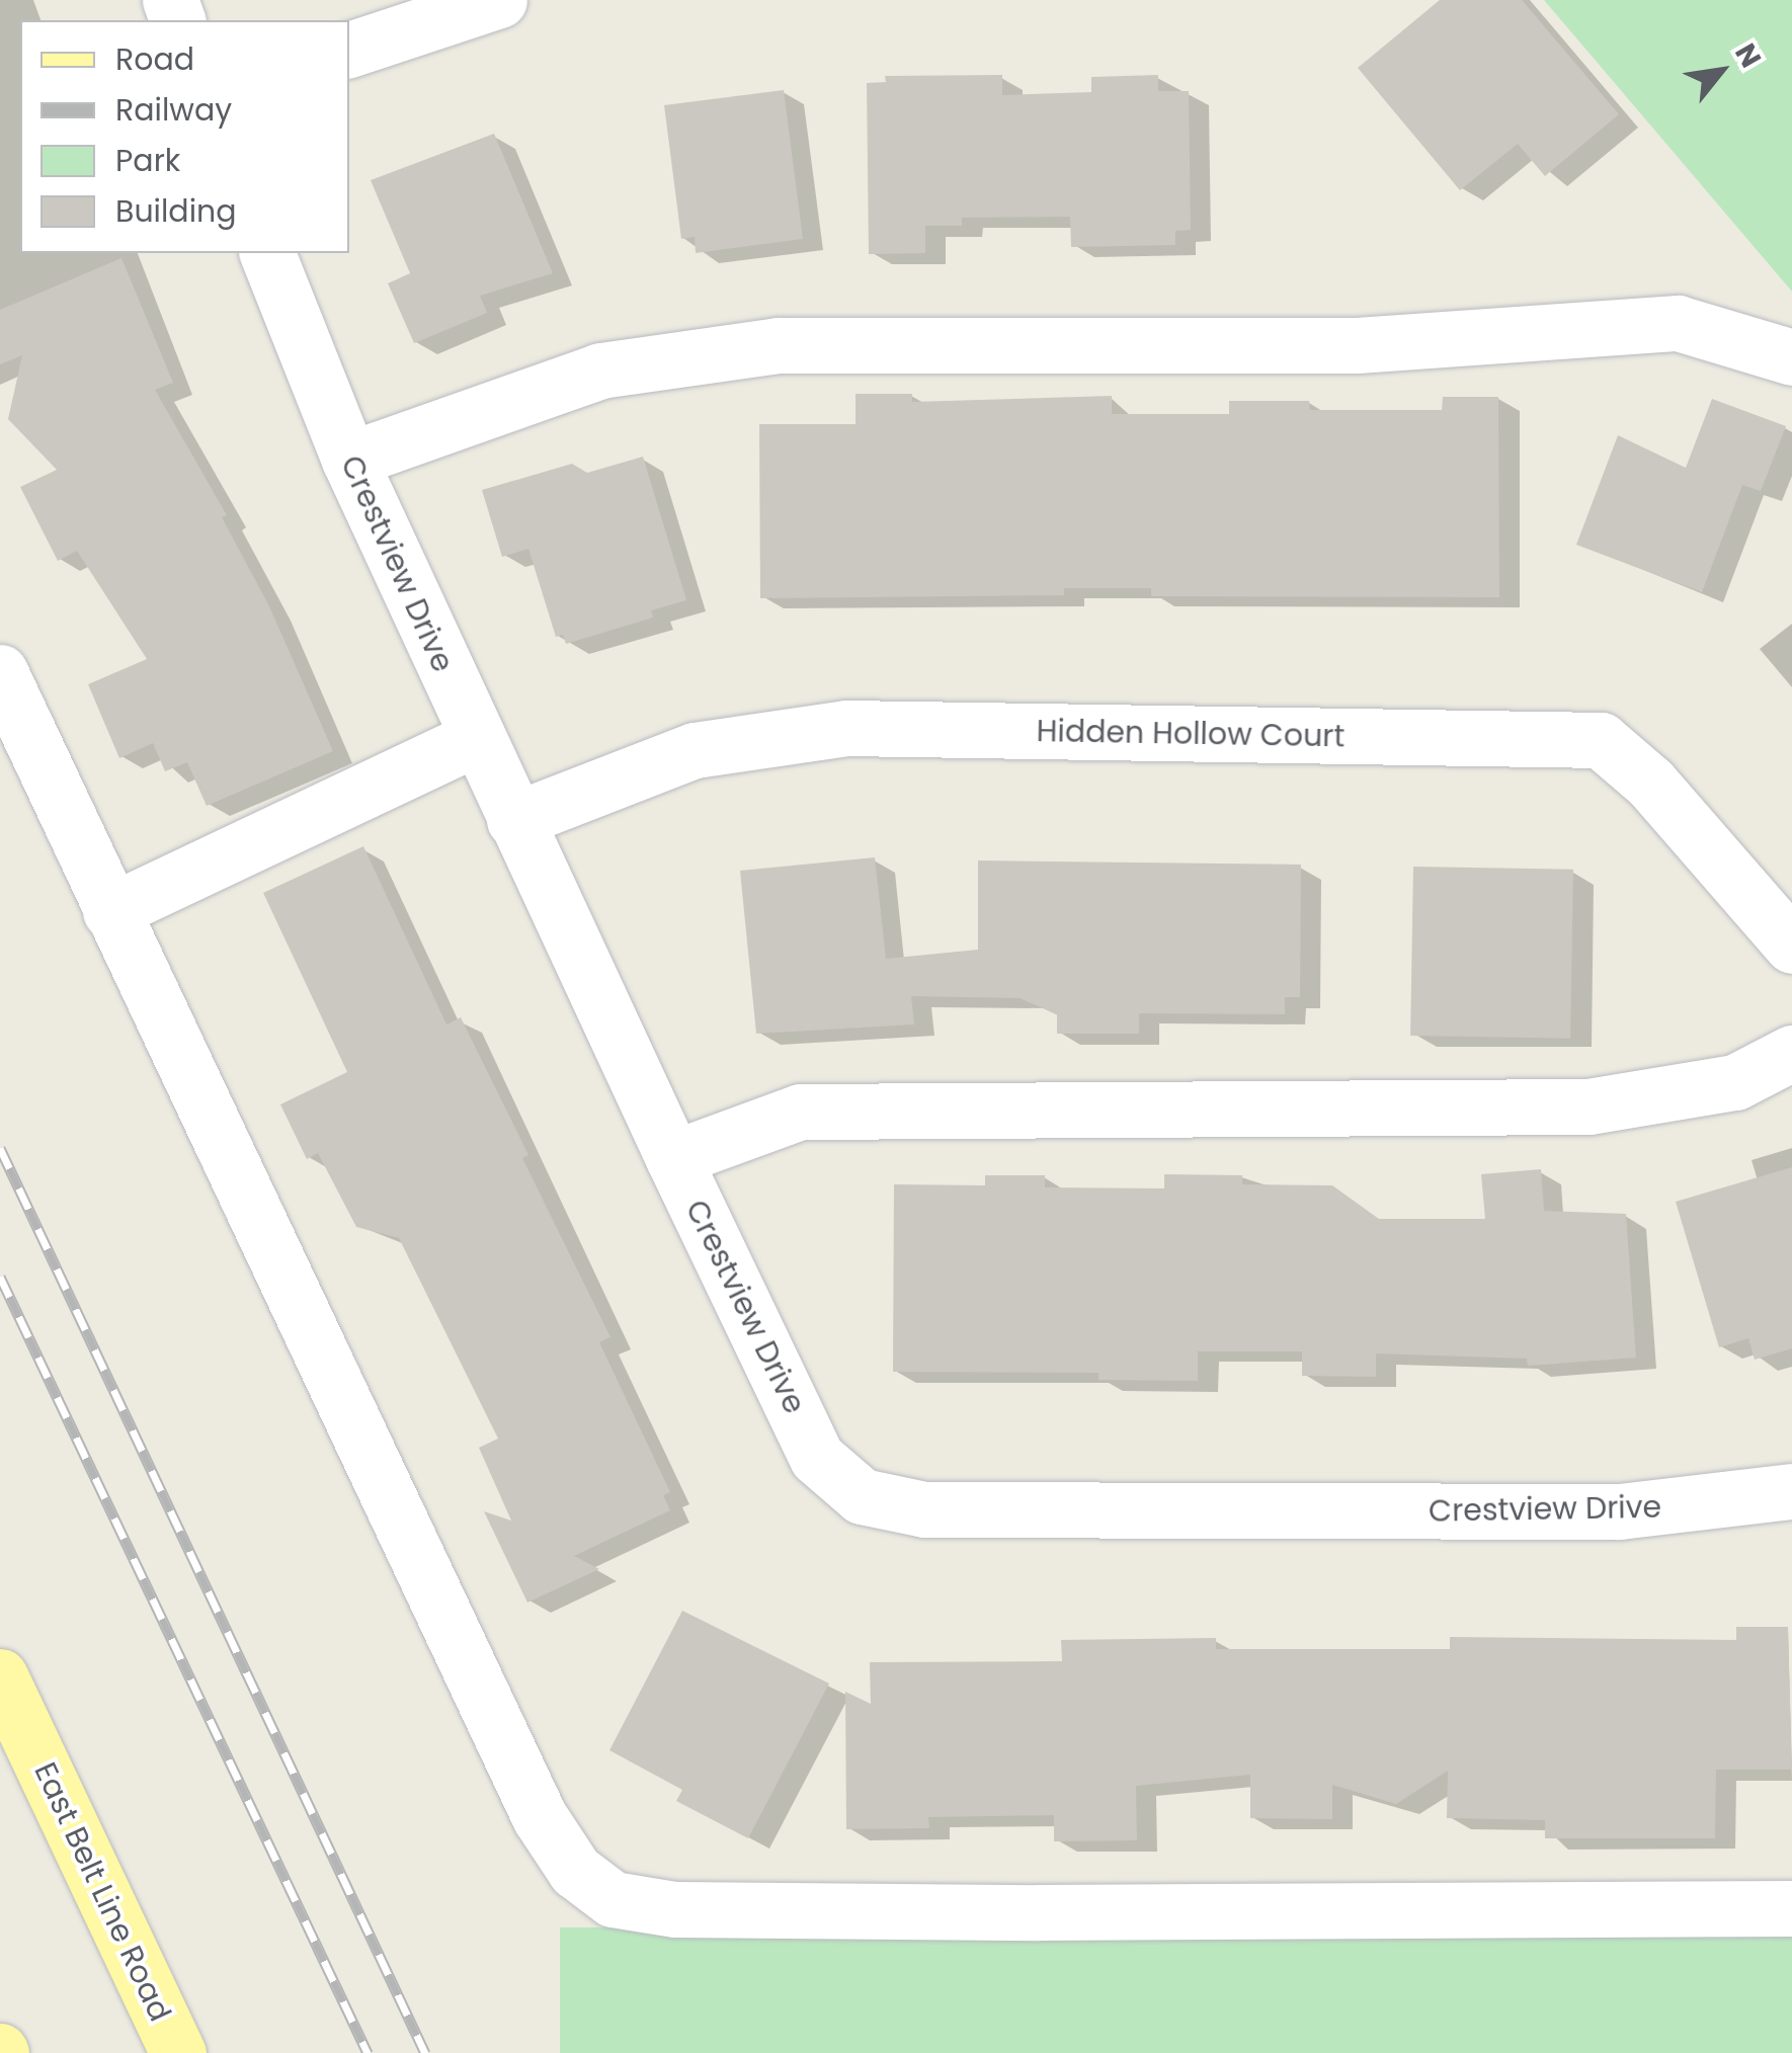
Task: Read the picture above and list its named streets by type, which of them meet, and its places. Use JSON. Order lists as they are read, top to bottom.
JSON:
{
  "streets": {
    "main road": ["East Belt Line Road"],
    "street": ["Crestview Drive", "Hidden Hollow Court"]
  },
  "crossings": [
    ["Crestview Drive", "Hidden Hollow Court"]
  ],
  "legend": [
    "Road",
    "Railway",
    "Park",
    "Building"
  ],
  "north": "top right"
}
